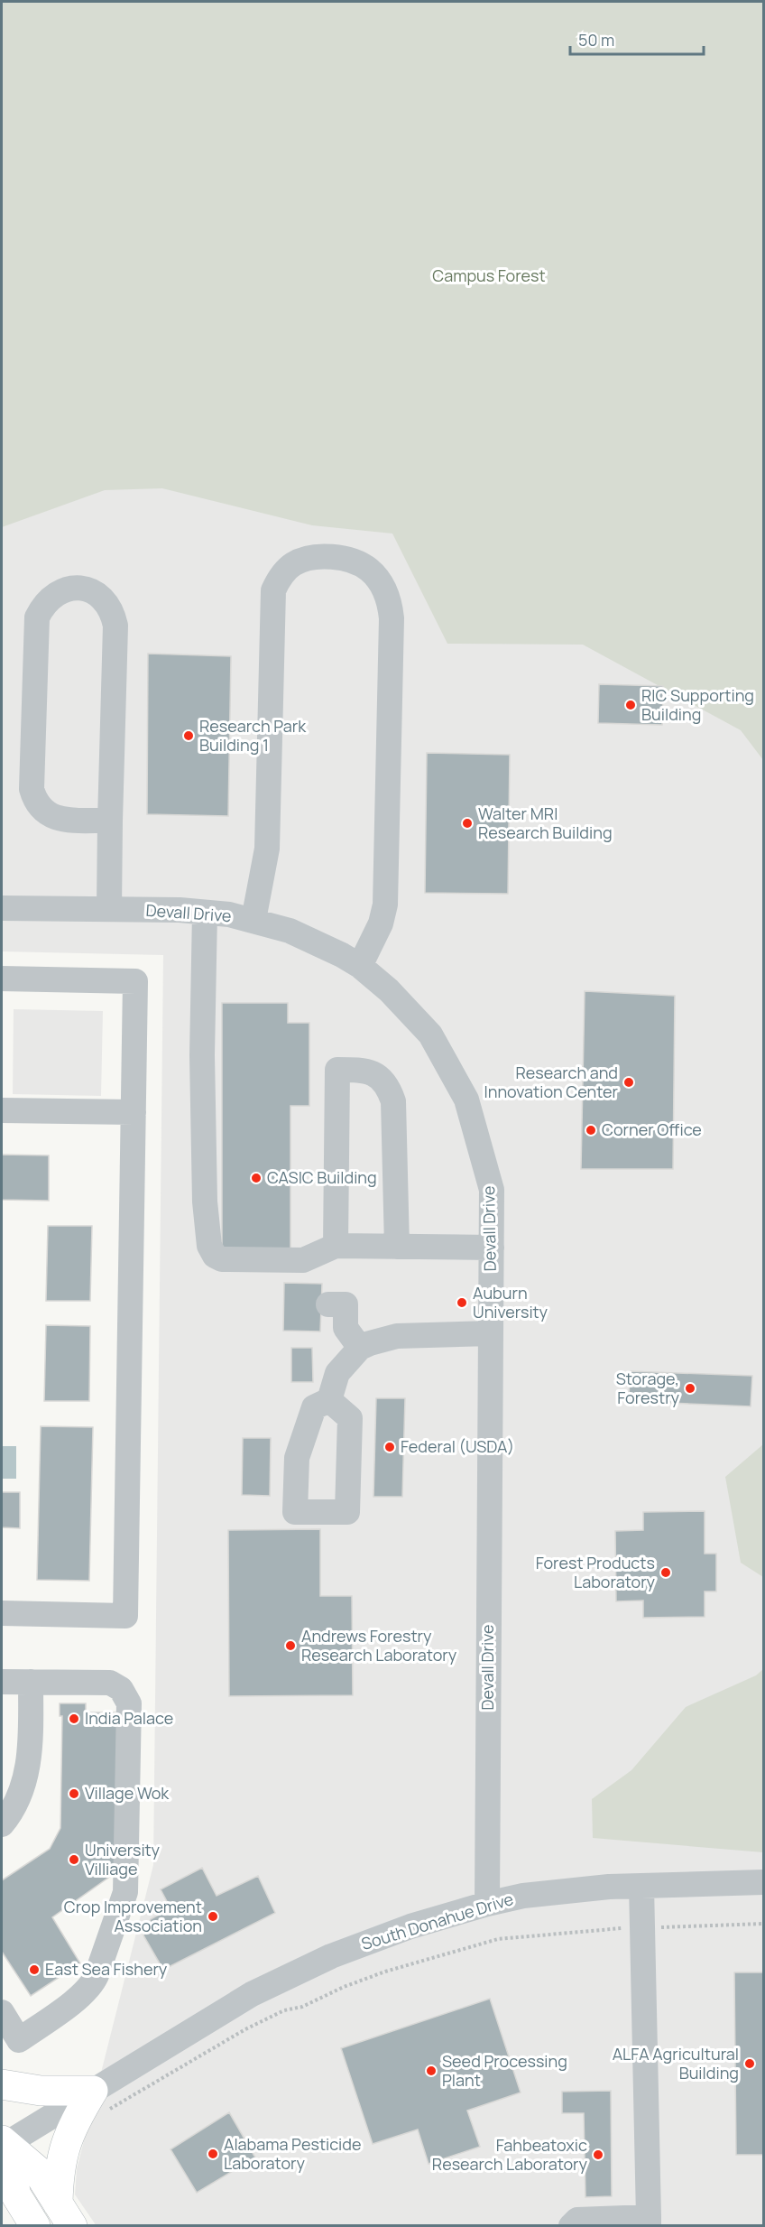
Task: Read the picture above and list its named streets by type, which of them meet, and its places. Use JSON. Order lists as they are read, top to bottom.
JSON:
{
  "streets": {
    "street": ["Devall Drive", "South Donahue Drive"]
  },
  "crossings": [
    ["Devall Drive", "South Donahue Drive"]
  ],
  "parks": ["Campus Forest"],
  "places": [
    "RIC Supporting Building",
    "Research Park Building 1",
    "Walter MRI Research Building",
    "Research and Innovation Center",
    "Corner Office",
    "CASIC Building",
    "Auburn University",
    "Storage, Forestry",
    "Federal (USDA)",
    "Forest Products Laboratory",
    "Andrews Forestry Research Laboratory",
    "India Palace",
    "Village Wok",
    "University Villiage",
    "Crop Improvement Association",
    "East Sea Fishery",
    "ALFA Agricultural Building",
    "Seed Processing Plant",
    "Alabama Pesticide Laboratory",
    "Fahbeatoxic Research Laboratory"
  ],
  "scale_bar": "50 m"
}
